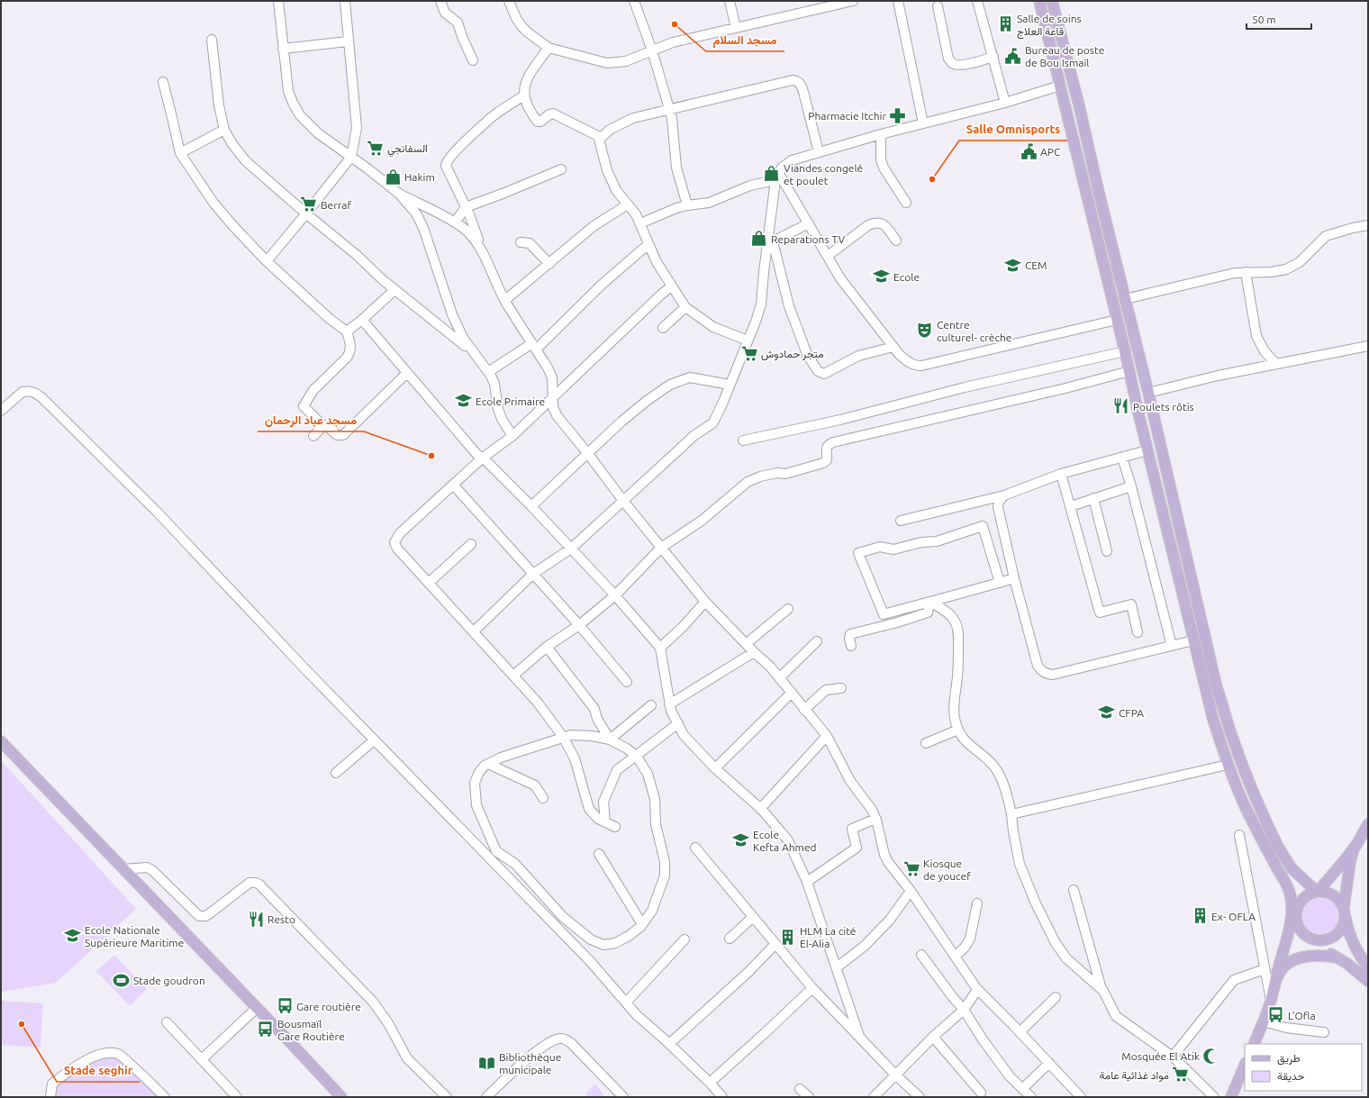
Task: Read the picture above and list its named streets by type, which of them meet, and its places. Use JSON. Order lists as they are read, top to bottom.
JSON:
{
  "places": {
    "other": [
      "مسجد السلام",
      "Salle Omnisports",
      "مسجد عباد الرحمان",
      "Stade seghir"
    ],
    "building": ["Salle de soins قاعة العلاج", "Ex- OFLA", "HLM La cité El-Alia"],
    "public building": ["Bureau de poste de Bou Ismaïl", "APC"],
    "pharmacy": ["Pharmacie Itchir"],
    "supermarket": [
      "السفانجي",
      "Berraf",
      "متجر حمادوش",
      "Kiosque de youcef",
      "مواد غذائية عامة"
    ],
    "shop": ["Viandes congelé et poulet", "Hakim", "Reparations TV"],
    "school or university": [
      "CEM",
      "Ecole",
      "Ecole Primaire",
      "CFPA",
      "Ecole Kefta Ahmed",
      "Ecole Nationale Supérieure Maritime"
    ],
    "theatre": ["Centre culturel- crèche"],
    "restaurant": ["Poulets rôtis", "Resto"],
    "sports": ["Stade goudron"],
    "bus stop": ["Gare routière", "L'Ofla", "Bousmaïl Gare Routière"],
    "mosque": ["Mosquée El Atik"],
    "library": ["Bibliothèque municipale"]
  },
  "legend": ["طريق", "حديقة"],
  "scale_bar": "50 m"
}
